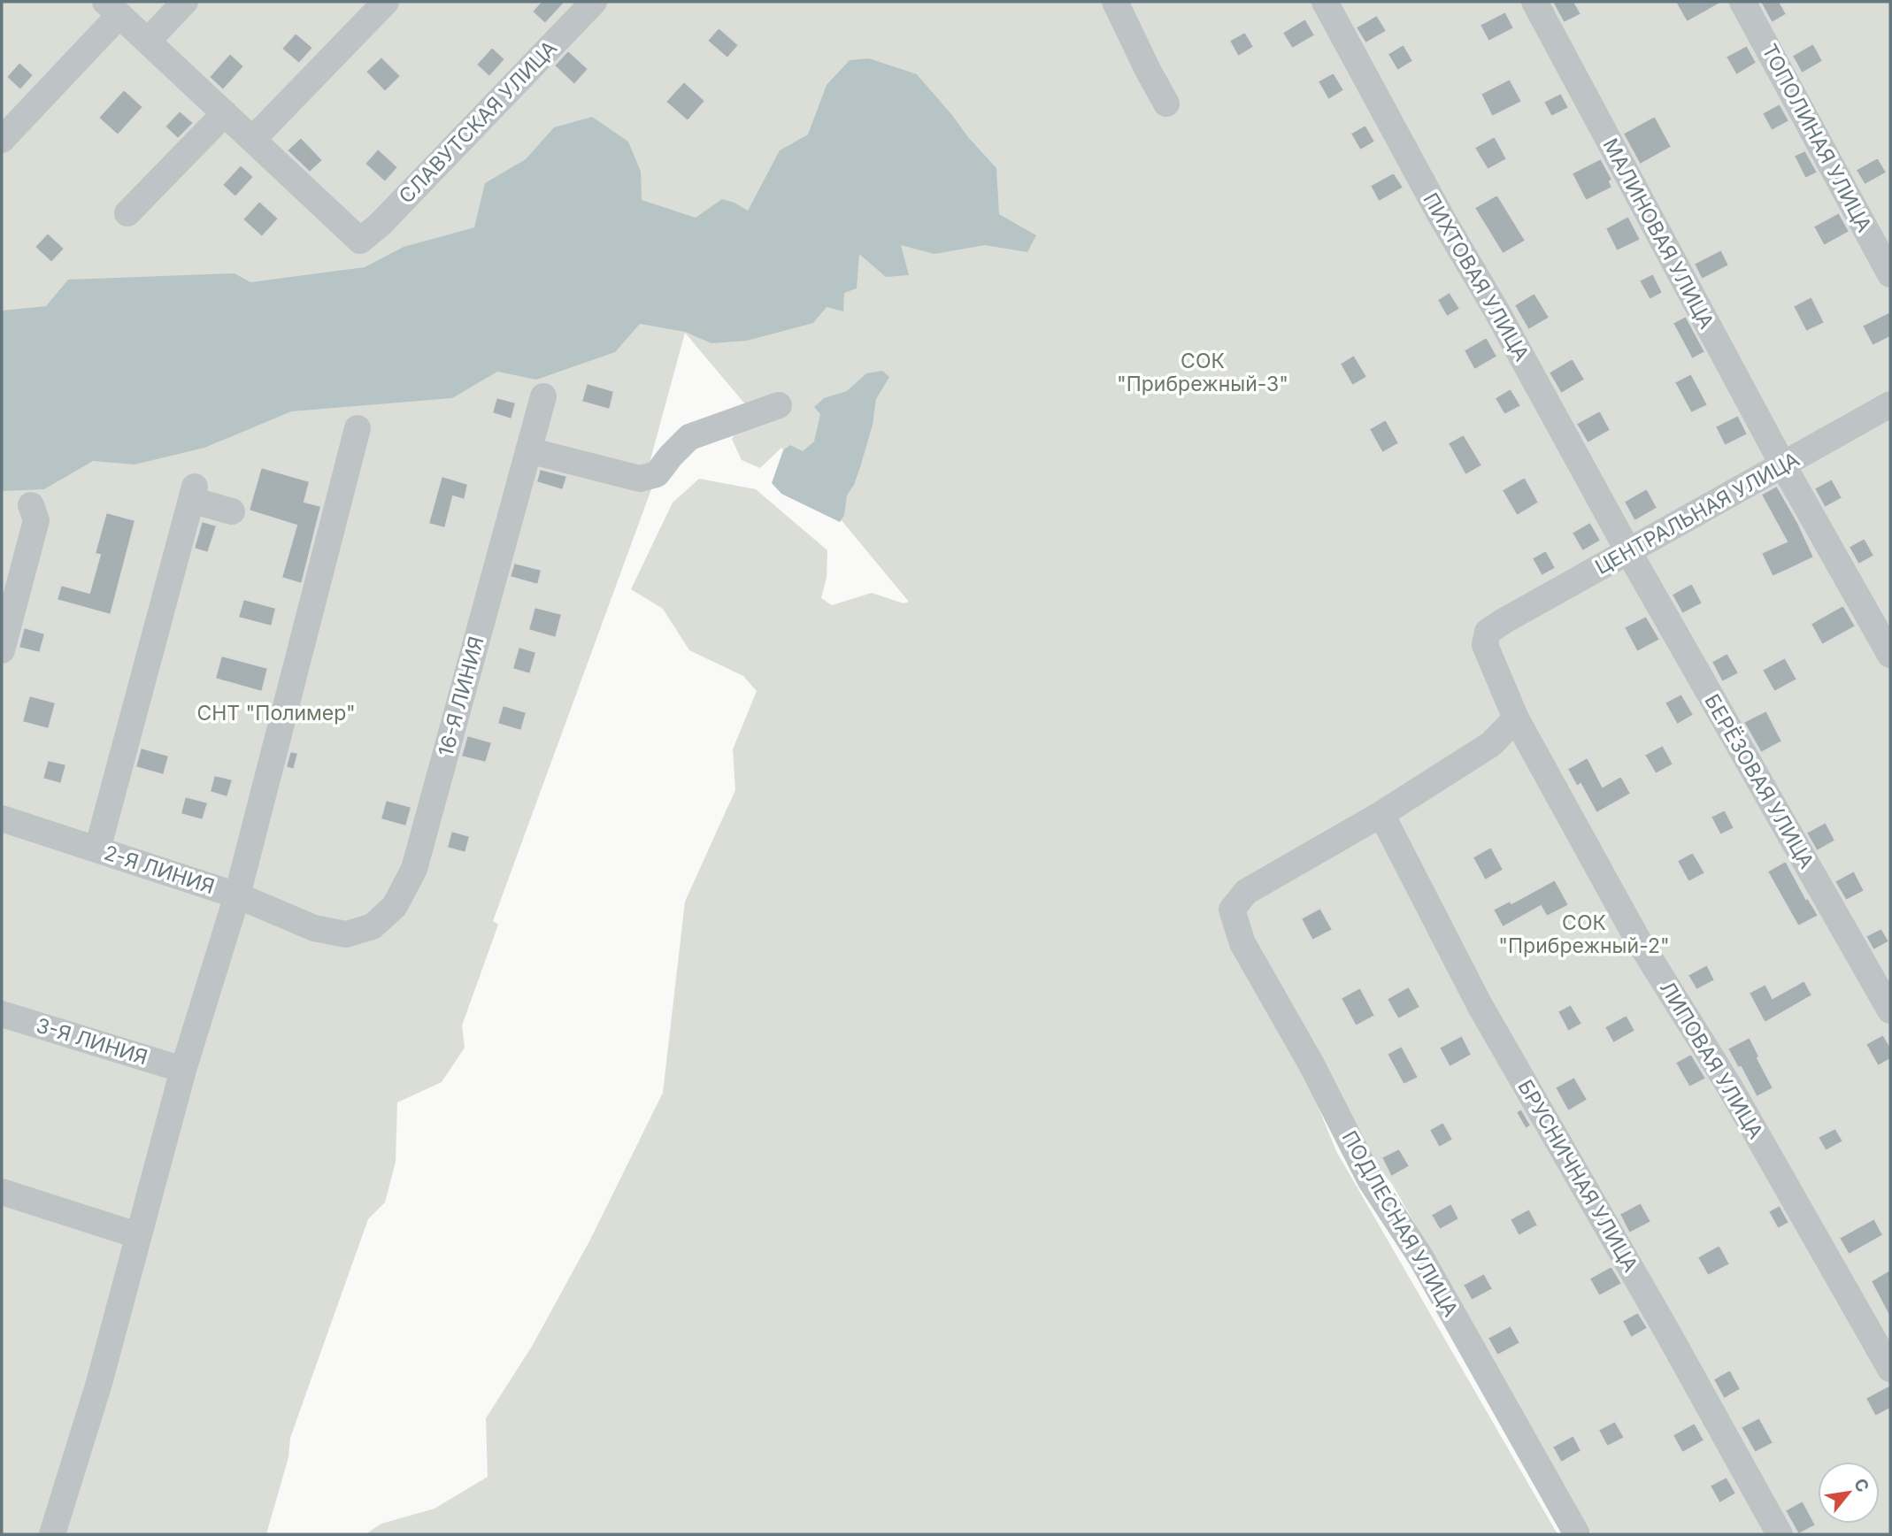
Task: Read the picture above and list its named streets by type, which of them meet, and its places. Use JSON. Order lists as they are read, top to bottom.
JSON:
{
  "streets": {
    "street": [
      "СЛАВУТСКАЯ УЛИЦА",
      "ТОПОЛИНАЯ УЛИЦА",
      "МАЛИНОВАЯ УЛИЦА",
      "ПИХТОВАЯ УЛИЦА",
      "ЦЕНТРАЛЬНАЯ УЛИЦА",
      "16-Я ЛИНИЯ",
      "БЕРЁЗОВАЯ УЛИЦА",
      "2-Я ЛИНИЯ",
      "3-Я ЛИНИЯ",
      "ЛИПОВАЯ УЛИЦА",
      "БРУСНИЧНАЯ УЛИЦА",
      "ПОДЛЕСНАЯ УЛИЦА"
    ]
  },
  "crossings": [
    ["МАЛИНОВАЯ УЛИЦА", "ЦЕНТРАЛЬНАЯ УЛИЦА"],
    ["ПИХТОВАЯ УЛИЦА", "ЦЕНТРАЛЬНАЯ УЛИЦА"],
    ["ПИХТОВАЯ УЛИЦА", "БЕРЁЗОВАЯ УЛИЦА"],
    ["ЦЕНТРАЛЬНАЯ УЛИЦА", "БЕРЁЗОВАЯ УЛИЦА"],
    ["ЦЕНТРАЛЬНАЯ УЛИЦА", "ЛИПОВАЯ УЛИЦА"],
    ["16-Я ЛИНИЯ", "2-Я ЛИНИЯ"],
    ["БРУСНИЧНАЯ УЛИЦА", "ПОДЛЕСНАЯ УЛИЦА"]
  ],
  "parks": ["СОК \"Прибрежный-3\"", "СНТ \"Полимер\"", "СОК \"Прибрежный-2\""],
  "north": "top right"
}
